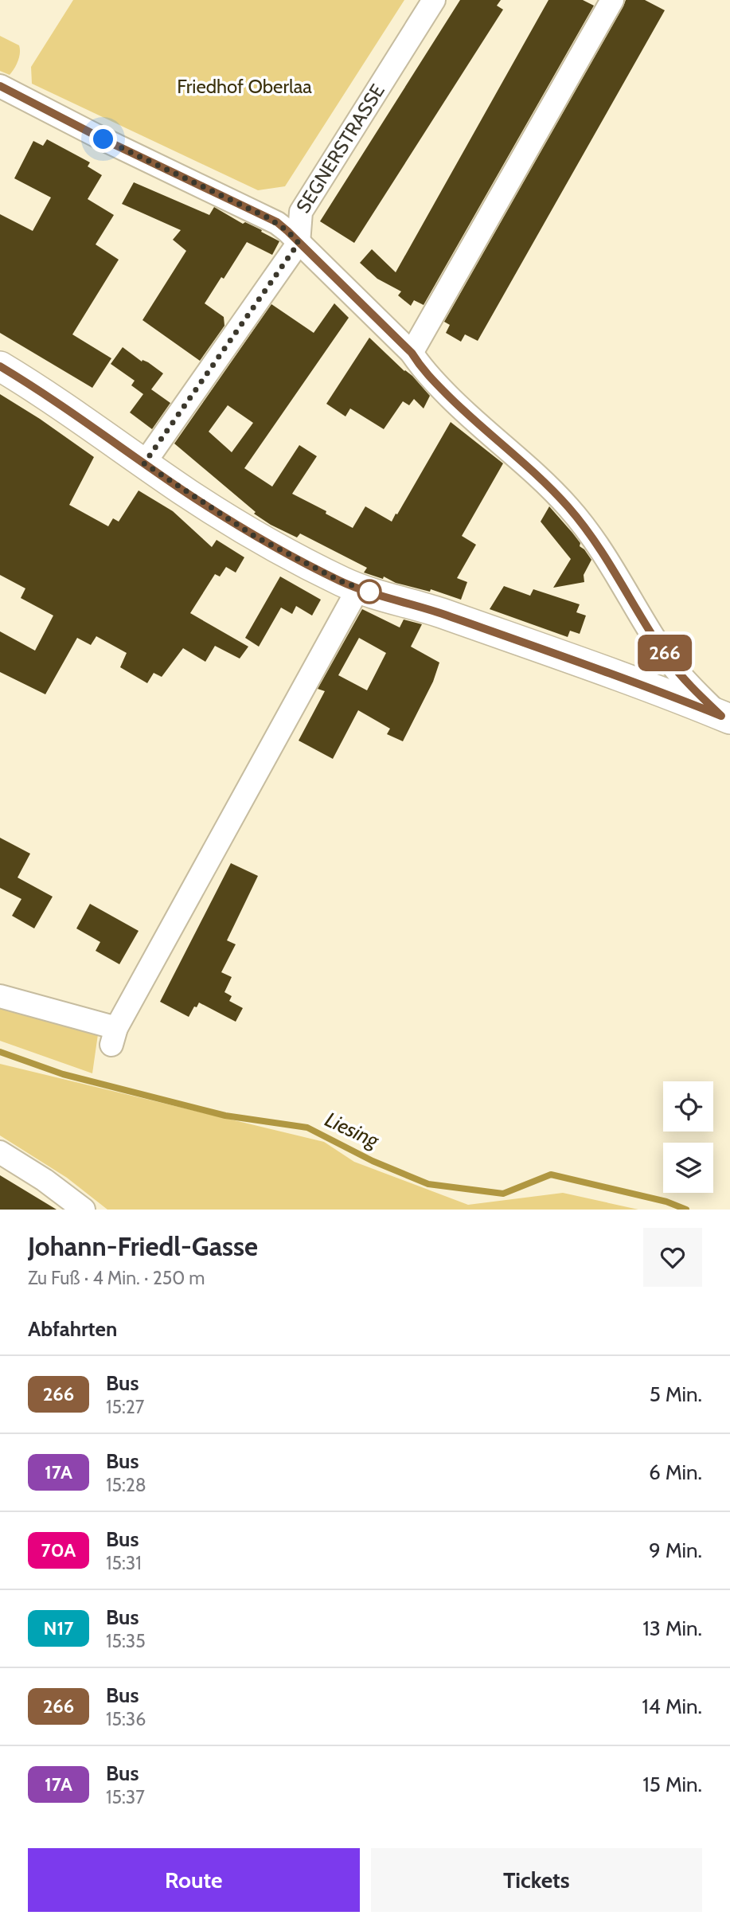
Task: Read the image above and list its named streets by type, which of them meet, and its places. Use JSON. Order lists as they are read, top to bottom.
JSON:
{
  "streets": {
    "street": ["SEGNERSTRASSE"]
  },
  "water": ["Liesing"],
  "parks": ["Friedhof Oberlaa"],
  "lines": ["bus line 266"],
  "page": {
    "on_map": "266",
    "heading": [
      ["Johann-Friedl-Gasse", "Zu Fuß · 4 Min. · 250 m"],
      "Abfahrten"
    ],
    "list": [
      {
        "mark": "266",
        "name": "Bus",
        "note": "15:27",
        "value": "5 Min."
      },
      {
        "mark": "17A",
        "name": "Bus",
        "note": "15:28",
        "value": "6 Min."
      },
      {
        "mark": "70A",
        "name": "Bus",
        "note": "15:31",
        "value": "9 Min."
      },
      {
        "mark": "N17",
        "name": "Bus",
        "note": "15:35",
        "value": "13 Min."
      },
      {
        "mark": "266",
        "name": "Bus",
        "note": "15:36",
        "value": "14 Min."
      },
      {
        "mark": "17A",
        "name": "Bus",
        "note": "15:37",
        "value": "15 Min."
      }
    ],
    "buttons": ["Route", "Tickets"]
  }
}
